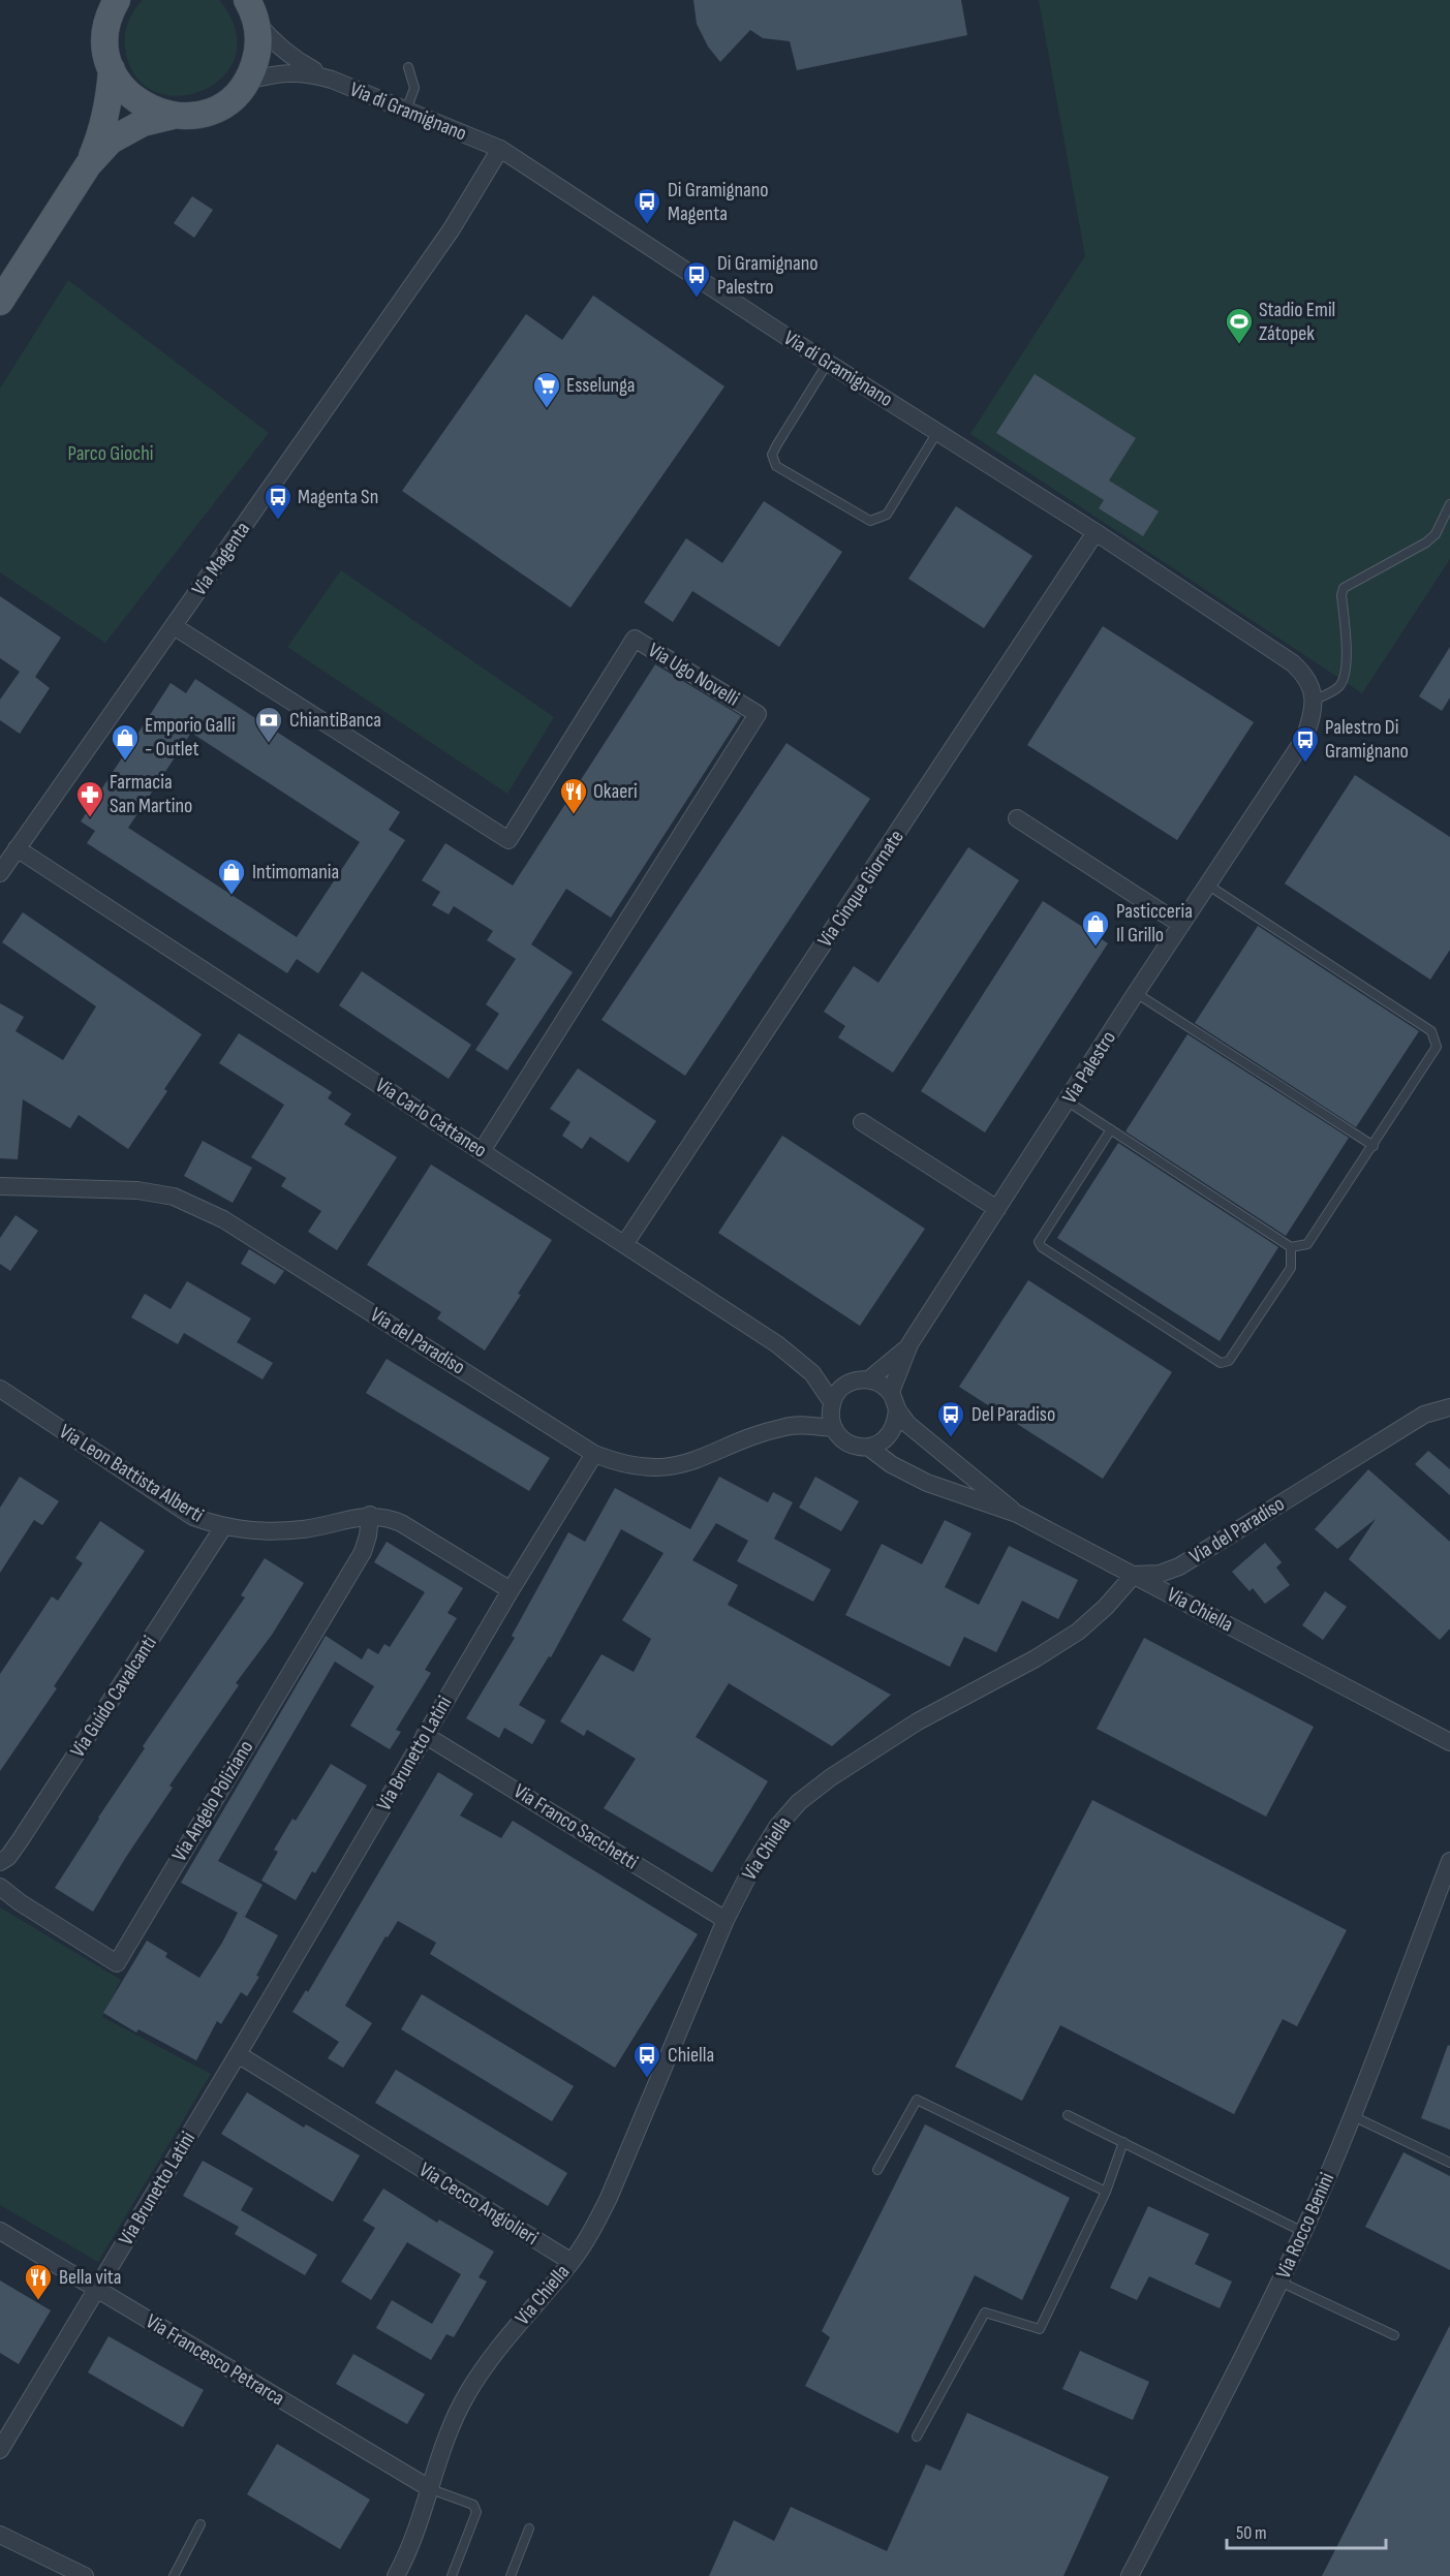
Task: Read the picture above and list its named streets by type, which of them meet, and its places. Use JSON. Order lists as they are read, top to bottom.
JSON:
{
  "streets": {
    "street": [
      "Via di Gramignano",
      "Via Magenta",
      "Via Ugo Novelli",
      "Via Cinque Giornate",
      "Via Palestro",
      "Via Carlo Cattaneo",
      "Via del Paradiso",
      "Via Leon Battista Alberti",
      "Via Chiella",
      "Via Guido Cavalcanti",
      "Via Brunetto Latini",
      "Via Angelo Poliziano",
      "Via Franco Sacchetti",
      "Via Cecco Angiolieri",
      "Via Rocco Benini",
      "Via Francesco Petrarca"
    ]
  },
  "crossings": [
    ["Via di Gramignano", "Via Magenta"],
    ["Via di Gramignano", "Via Cinque Giornate"],
    ["Via di Gramignano", "Via Palestro"],
    ["Via Magenta", "Via Ugo Novelli"],
    ["Via Magenta", "Via Carlo Cattaneo"],
    ["Via Ugo Novelli", "Via Carlo Cattaneo"],
    ["Via Cinque Giornate", "Via Carlo Cattaneo"],
    ["Via Palestro", "Via Carlo Cattaneo"],
    ["Via Palestro", "Via del Paradiso"],
    ["Via Carlo Cattaneo", "Via del Paradiso"],
    ["Via del Paradiso", "Via Chiella"],
    ["Via del Paradiso", "Via Brunetto Latini"],
    ["Via Leon Battista Alberti", "Via Guido Cavalcanti"],
    ["Via Leon Battista Alberti", "Via Brunetto Latini"],
    ["Via Leon Battista Alberti", "Via Angelo Poliziano"],
    ["Via Chiella", "Via Franco Sacchetti"],
    ["Via Chiella", "Via Cecco Angiolieri"],
    ["Via Chiella", "Via Francesco Petrarca"],
    ["Via Brunetto Latini", "Via Franco Sacchetti"],
    ["Via Brunetto Latini", "Via Cecco Angiolieri"],
    ["Via Brunetto Latini", "Via Francesco Petrarca"]
  ],
  "parks": ["Parco Giochi"],
  "places": {
    "bus stop": [
      "Di Gramignano Magenta",
      "Di Gramignano Palestro",
      "Magenta Sn",
      "Palestro Di Gramignano",
      "Del Paradiso",
      "Chiella"
    ],
    "sports": ["Stadio Emil Zátopek"],
    "supermarket": ["Esselunga"],
    "bank": ["ChiantiBanca"],
    "shop": ["Emporio Galli - Outlet", "Intimomania", "Pasticceria Il Grillo"],
    "restaurant": ["Okaeri", "Bella vita"],
    "pharmacy": ["Farmacia San Martino"]
  },
  "scale_bar": "50 m"
}
